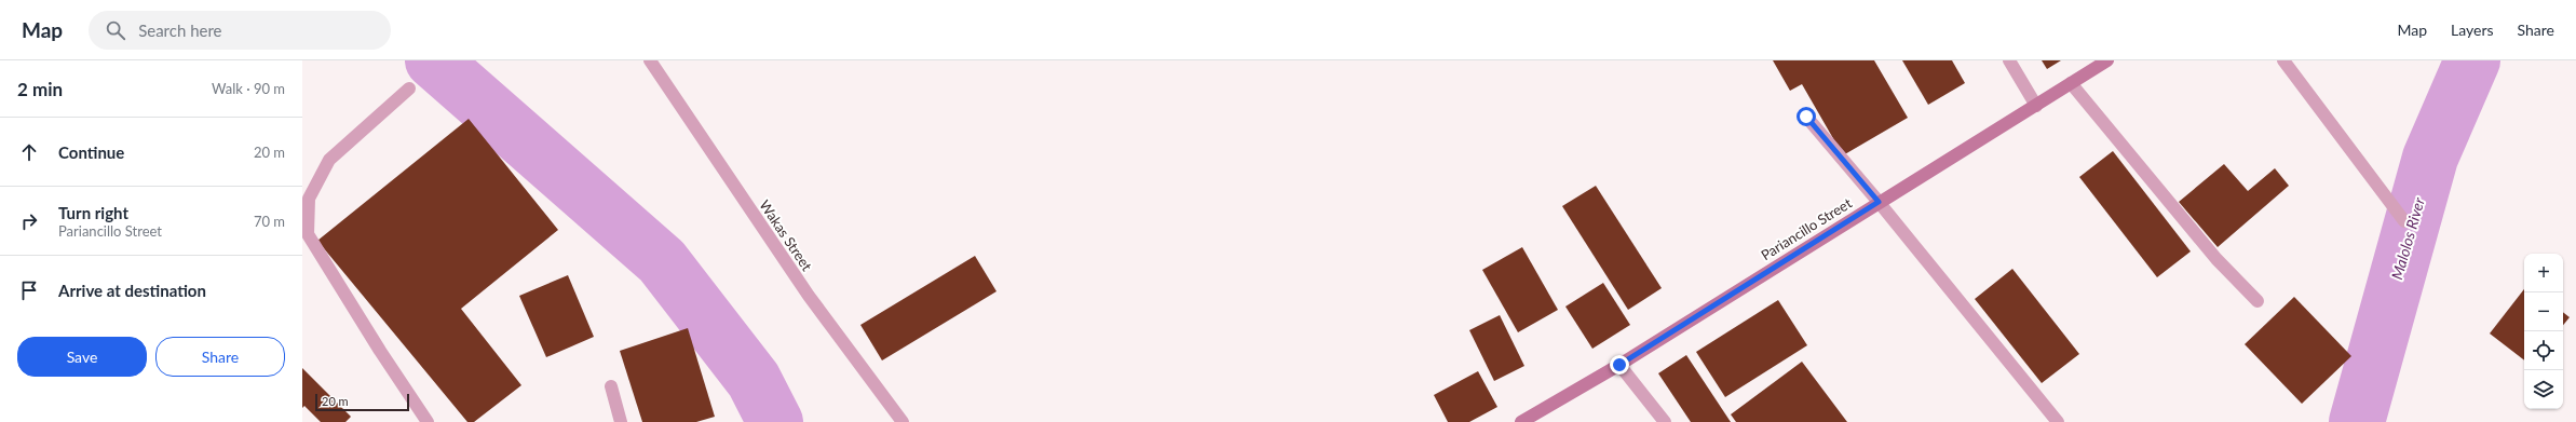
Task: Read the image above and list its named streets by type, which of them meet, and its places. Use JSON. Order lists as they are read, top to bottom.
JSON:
{
  "streets": {
    "main road": ["Pariancillo Street"],
    "street": ["Wakas Street"]
  },
  "water": ["Malolos River"],
  "scale_bar": "20 m",
  "page": {
    "header": "Map",
    "search": "Search here",
    "nav": ["Map", "Layers", "Share"],
    "heading": ["2 min", "Walk · 90 m"],
    "list": [
      ["Continue", "20 m"],
      ["Turn right", "Pariancillo Street", "70 m"],
      "Arrive at destination"
    ],
    "map_buttons": ["+", "−"],
    "buttons": ["Save", "Share"],
    "scale": "20 m"
  }
}
